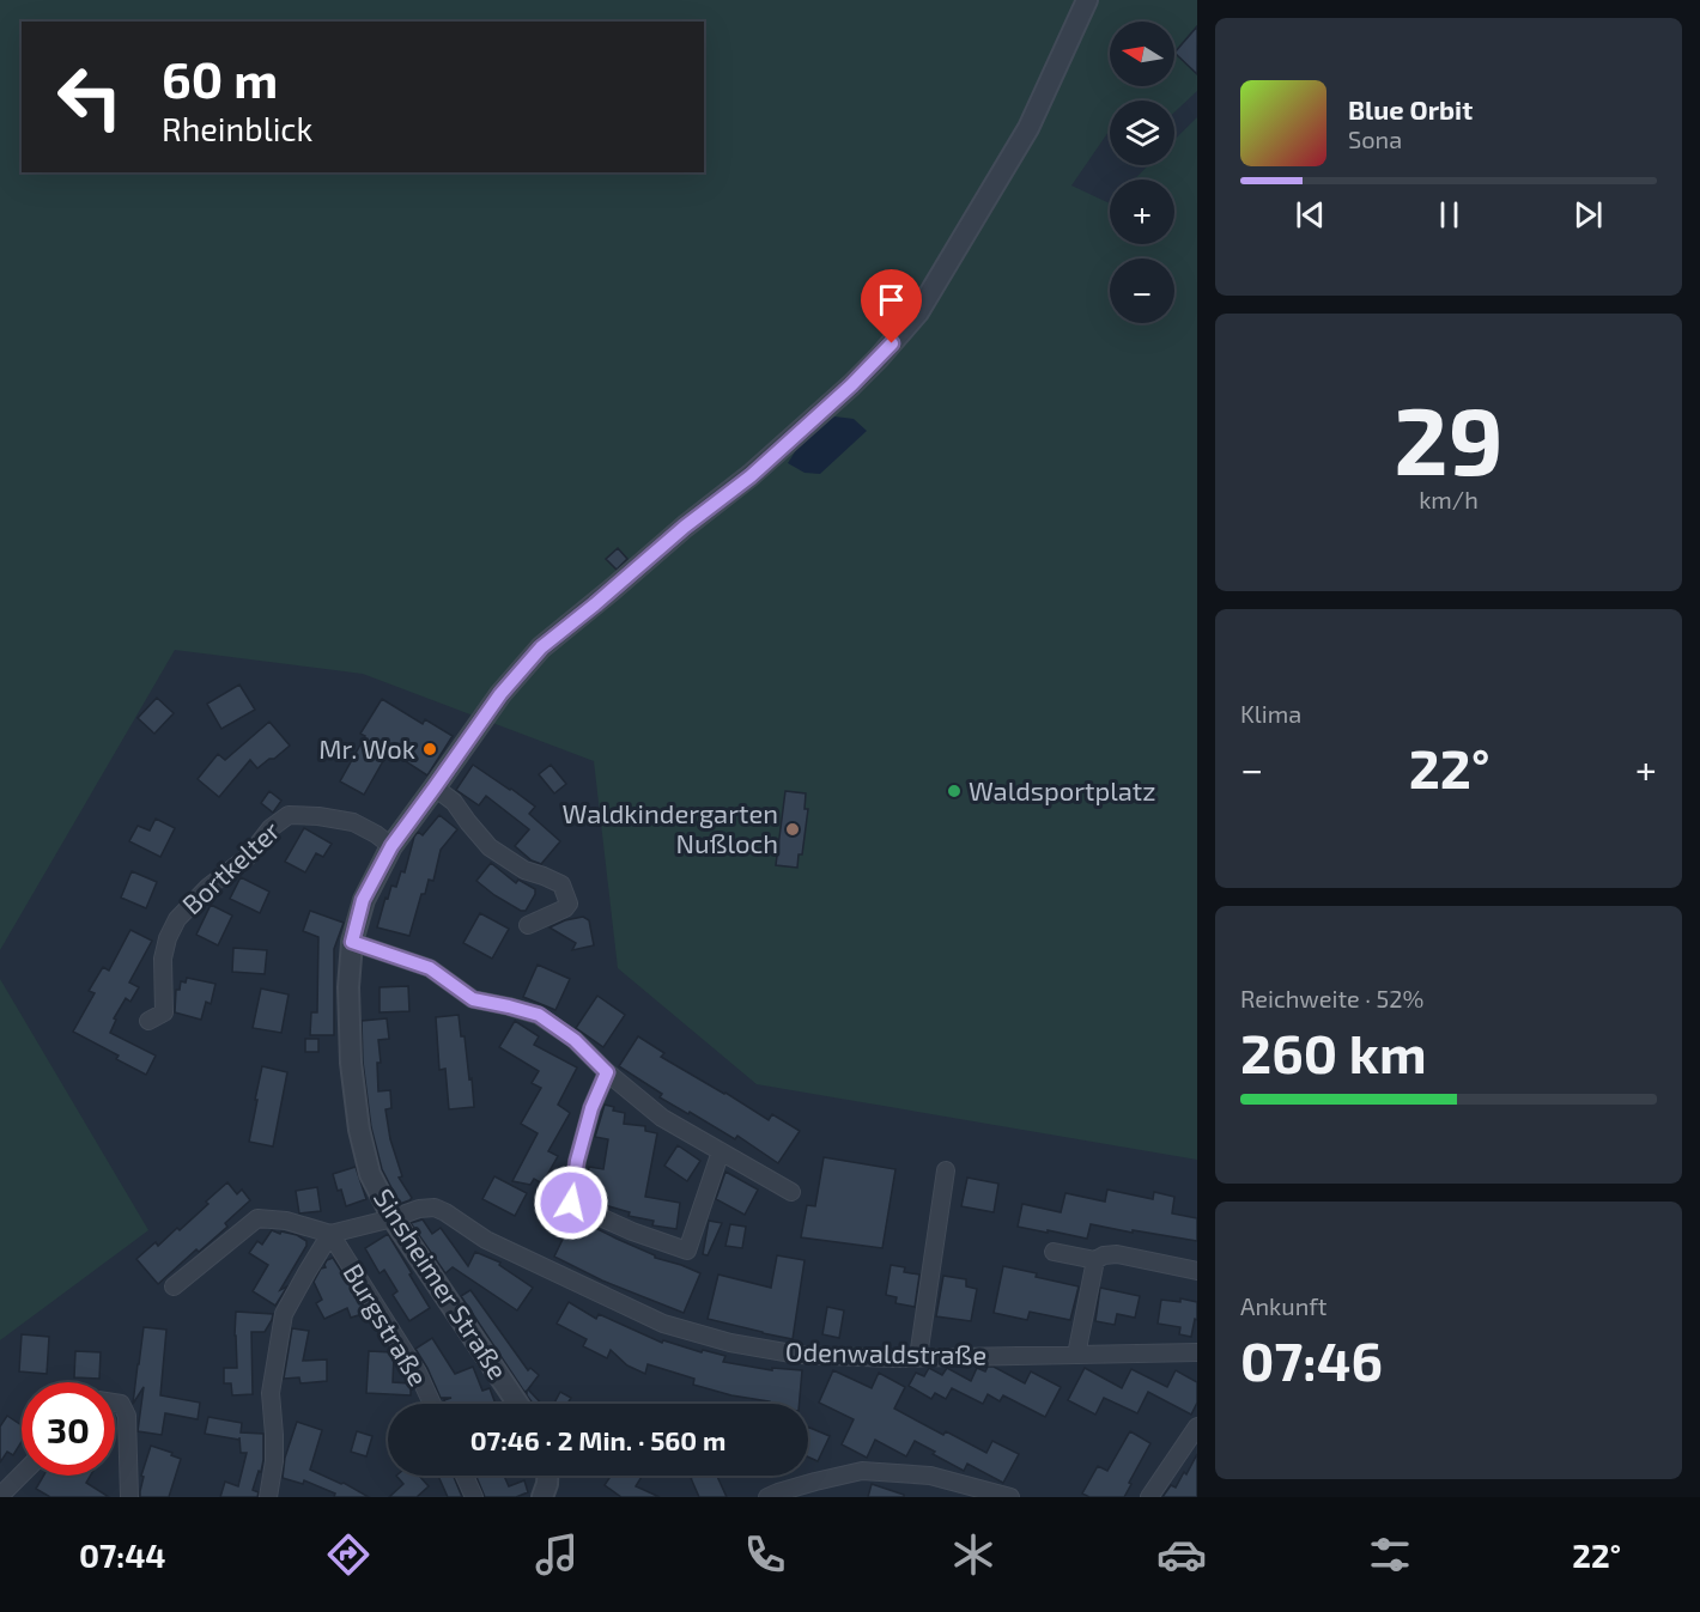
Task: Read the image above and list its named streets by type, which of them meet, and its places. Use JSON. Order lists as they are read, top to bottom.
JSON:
{
  "streets": {
    "street": [
      "Bortkelter",
      "Sinsheimer Straße",
      "Burgstraße",
      "Odenwaldstraße"
    ]
  },
  "crossings": [
    ["Bortkelter", "Sinsheimer Straße"],
    ["Sinsheimer Straße", "Odenwaldstraße"],
    ["Burgstraße", "Odenwaldstraße"]
  ],
  "places": ["Mr. Wok", "Waldsportplatz", "Waldkindergarten Nußloch"],
  "north": "left",
  "page": {
    "map_buttons": ["+", "−"],
    "turn": ["60 m", "Rheinblick"],
    "song": ["Blue Orbit", "Sona"],
    "tile": [
      ["29", "km/h"],
      "Klima",
      ["Reichweite · 52%", "260 km"],
      ["Ankunft", "07:46"]
    ],
    "heat": ["−", "22°", "+"],
    "limit": "30",
    "trip": "07:46 · 2 Min. · 560 m",
    "tabs": ["07:44", "22°"]
  }
}
